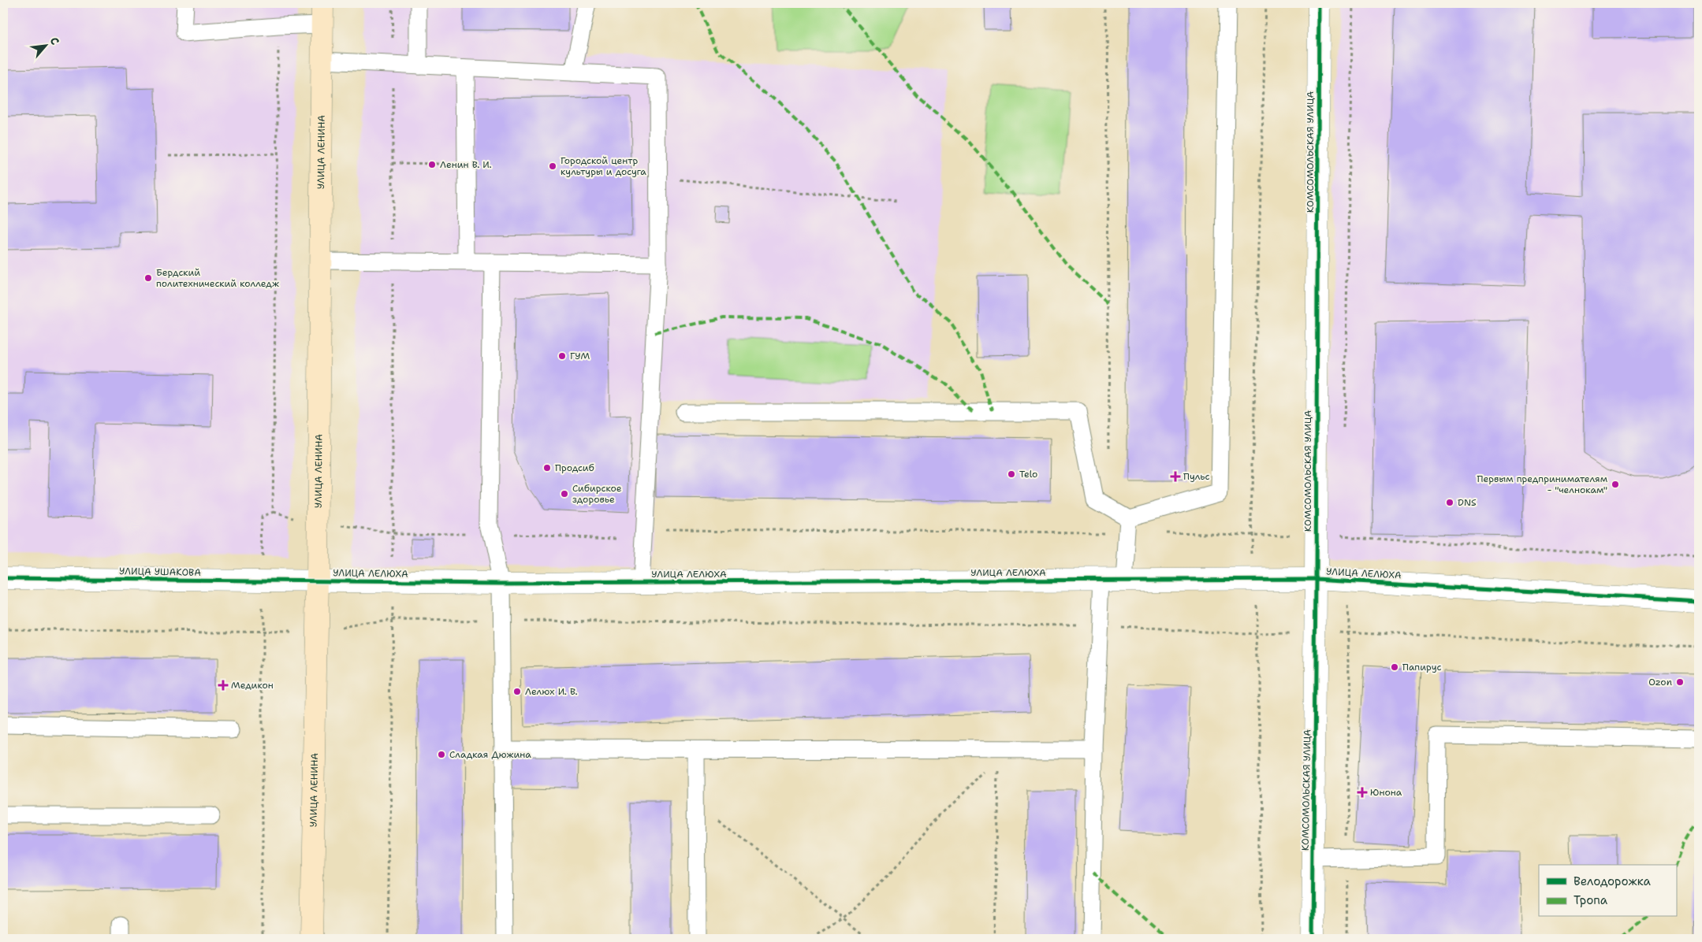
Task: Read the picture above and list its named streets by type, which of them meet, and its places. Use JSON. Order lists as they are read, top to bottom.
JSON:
{
  "streets": {
    "main road": ["УЛИЦА ЛЕНИНА"],
    "street": ["КОМСОМОЛЬСКАЯ УЛИЦА", "УЛИЦА УШАКОВА", "УЛИЦА ЛЕЛЮХА"]
  },
  "crossings": [
    ["УЛИЦА ЛЕНИНА", "УЛИЦА УШАКОВА"],
    ["УЛИЦА ЛЕНИНА", "УЛИЦА ЛЕЛЮХА"],
    ["КОМСОМОЛЬСКАЯ УЛИЦА", "УЛИЦА ЛЕЛЮХА"],
    ["УЛИЦА УШАКОВА", "УЛИЦА ЛЕЛЮХА"]
  ],
  "places": {
    "other": [
      "Ленин В. И.",
      "Городской центр культуры и досуга",
      "Бердский политехнический колледж",
      "ГУМ",
      "Продсиб",
      "Telo",
      "Первым предпринимателям - \"челнокам\"",
      "Сибирское здоровье",
      "DNS",
      "Папирус",
      "Ozon",
      "Лелюх И. В.",
      "Сладкая Дюжина"
    ],
    "health": ["Пульс", "Медикон", "Юнона"]
  },
  "legend": ["Велодорожка", "Тропа"],
  "north": "top right"
}
